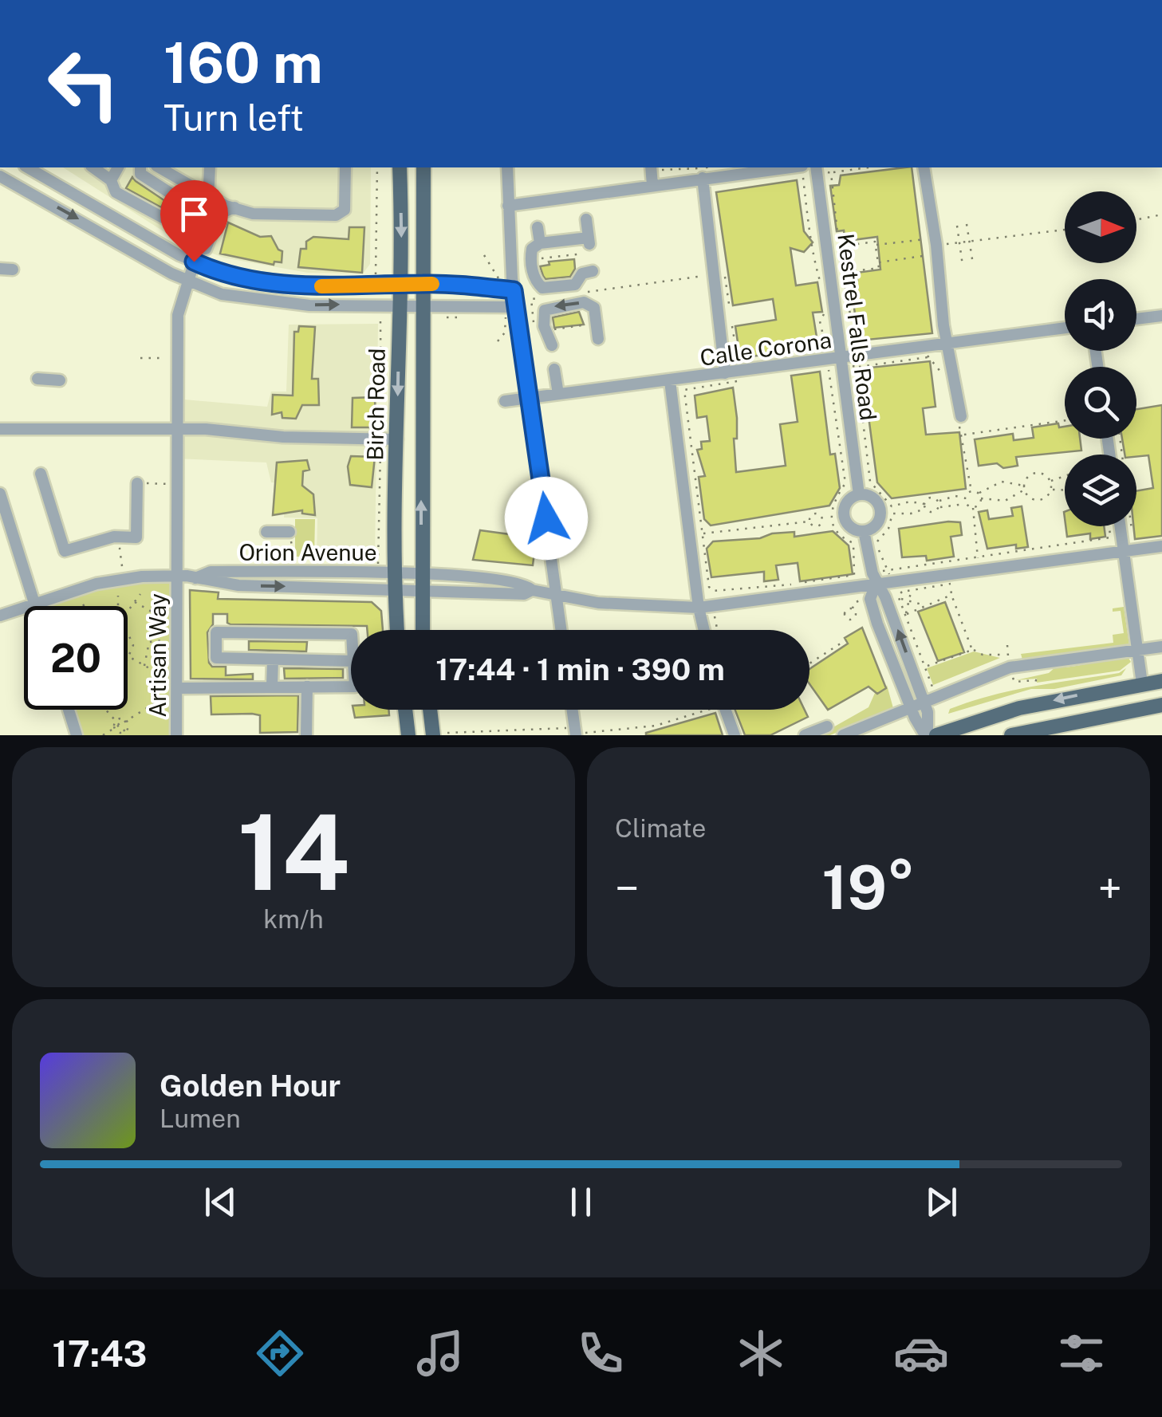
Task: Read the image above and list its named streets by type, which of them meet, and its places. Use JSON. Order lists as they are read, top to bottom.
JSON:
{
  "streets": {
    "main road": ["Birch Road"],
    "street": [
      "Kestrel Falls Road",
      "Calle Corona",
      "Orion Avenue",
      "Artisan Way"
    ]
  },
  "crossings": [
    ["Kestrel Falls Road", "Calle Corona"],
    ["Birch Road", "Orion Avenue"],
    ["Orion Avenue", "Artisan Way"]
  ],
  "north": "right",
  "page": {
    "turn": ["160 m", "Turn left"],
    "limit": "20",
    "trip": "17:44 · 1 min · 390 m",
    "tile": [
      ["14", "km/h"],
      "Climate"
    ],
    "heat": ["−", "19°", "+"],
    "song": ["Golden Hour", "Lumen"],
    "tabs": "17:43"
  }
}
